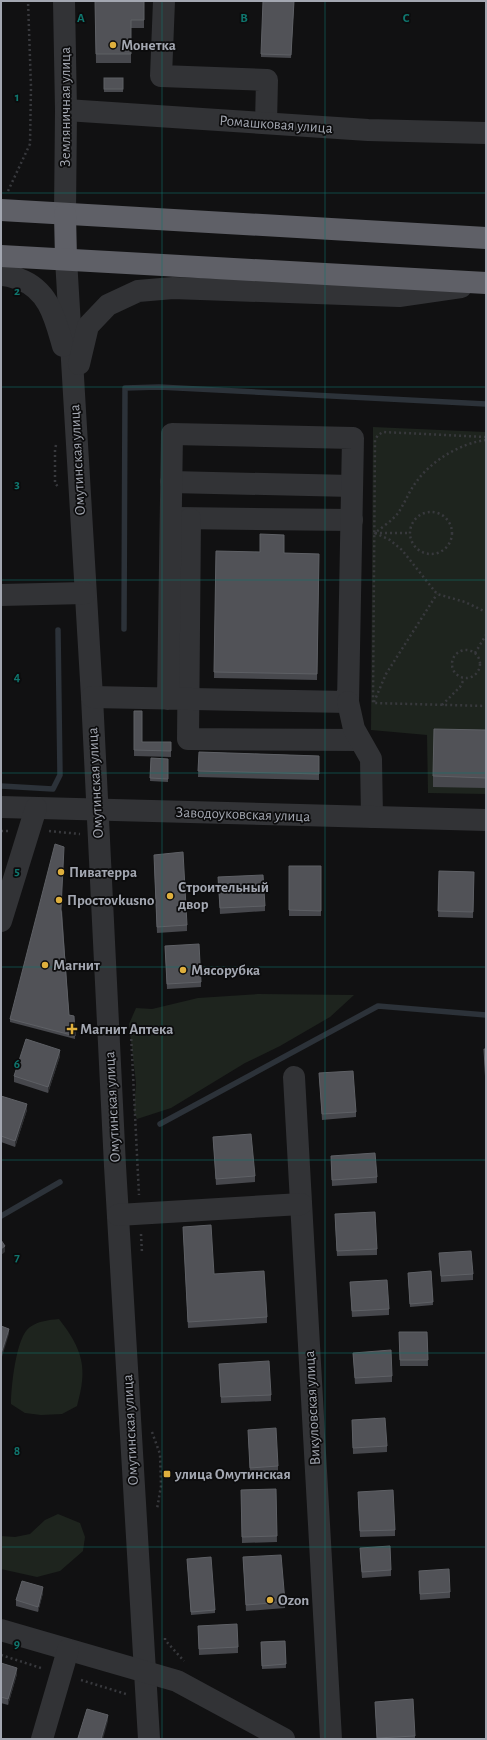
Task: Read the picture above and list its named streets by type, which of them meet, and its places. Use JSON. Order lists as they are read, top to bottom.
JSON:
{
  "streets": {
    "street": [
      "Земляничная улица",
      "Ромашковая улица",
      "Омутинская улица",
      "Заводоуковская улица",
      "Викуловская улица"
    ]
  },
  "crossings": [
    ["Земляничная улица", "Ромашковая улица"],
    ["Омутинская улица", "Заводоуковская улица"]
  ],
  "places": {
    "other": [
      "Монетка",
      "Пиватерра",
      "Строительный двор",
      "Простоvkusno",
      "Магнит",
      "Мясорубка",
      "Ozon"
    ],
    "health": ["Магнит Аптека"],
    "transit": ["улица Омутинская"]
  },
  "grid": {
    "columns": ["A", "B", "C"],
    "rows": [
      "1",
      "2",
      "3",
      "4",
      "5",
      "6",
      "7",
      "8",
      "9"
    ]
  }
}
